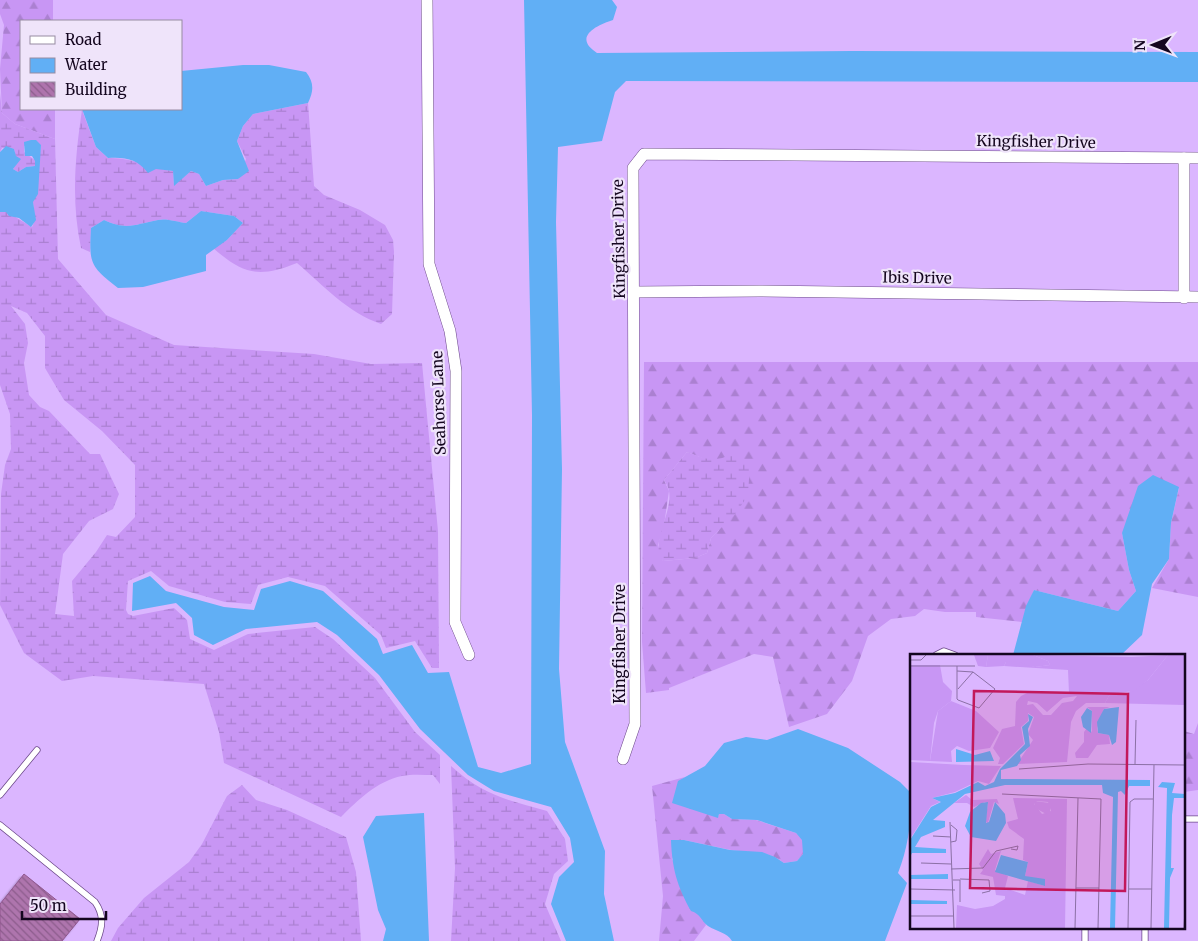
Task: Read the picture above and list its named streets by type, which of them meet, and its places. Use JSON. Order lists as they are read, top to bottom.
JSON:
{
  "streets": {
    "street": ["Kingfisher Drive", "Ibis Drive", "Seahorse Lane"]
  },
  "crossings": [
    ["Kingfisher Drive", "Ibis Drive"]
  ],
  "legend": ["Road", "Water", "Building"],
  "scale_bar": "50 m",
  "north": "left"
}
